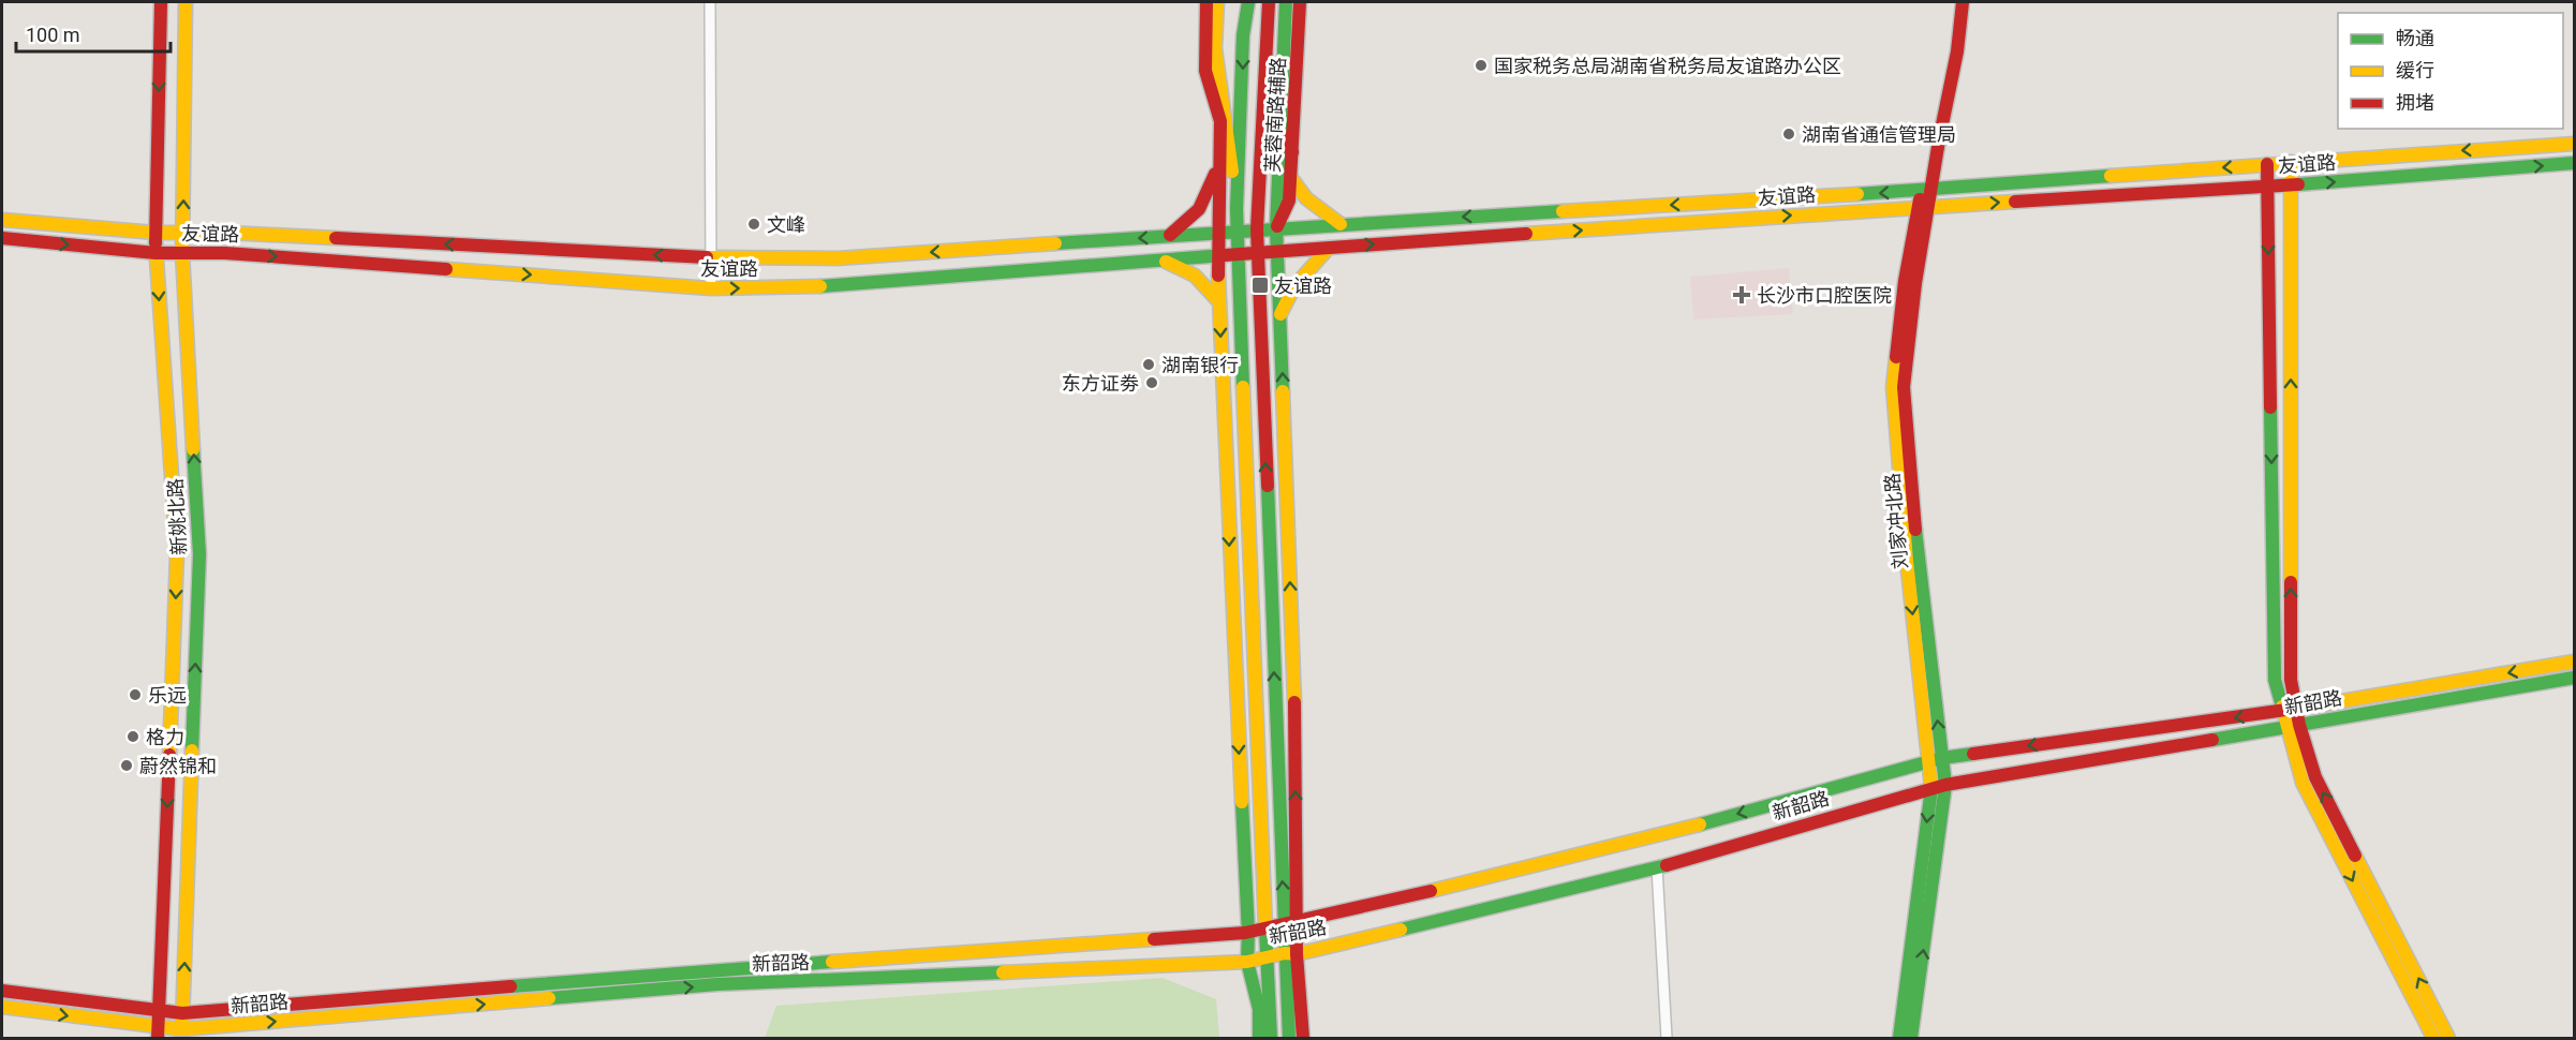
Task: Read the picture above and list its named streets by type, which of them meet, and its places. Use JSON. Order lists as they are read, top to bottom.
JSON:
{
  "streets": {
    "main road": [
      "芙蓉南路辅路",
      "友谊路",
      "新姚北路",
      "刘家冲北路",
      "新韶路"
    ]
  },
  "crossings": [
    ["芙蓉南路辅路", "友谊路"],
    ["友谊路", "新姚北路"],
    ["友谊路", "刘家冲北路"],
    ["新姚北路", "新韶路"],
    ["刘家冲北路", "新韶路"]
  ],
  "places": {
    "other": [
      "国家税务总局湖南省税务局友谊路办公区",
      "湖南省通信管理局",
      "文峰",
      "湖南银行",
      "东方证劵",
      "乐远",
      "格力",
      "蔚然锦和"
    ],
    "transit": ["友谊路"],
    "health": ["长沙市口腔医院"]
  },
  "legend": ["畅通", "缓行", "拥堵"],
  "scale_bar": "100 m"
}
